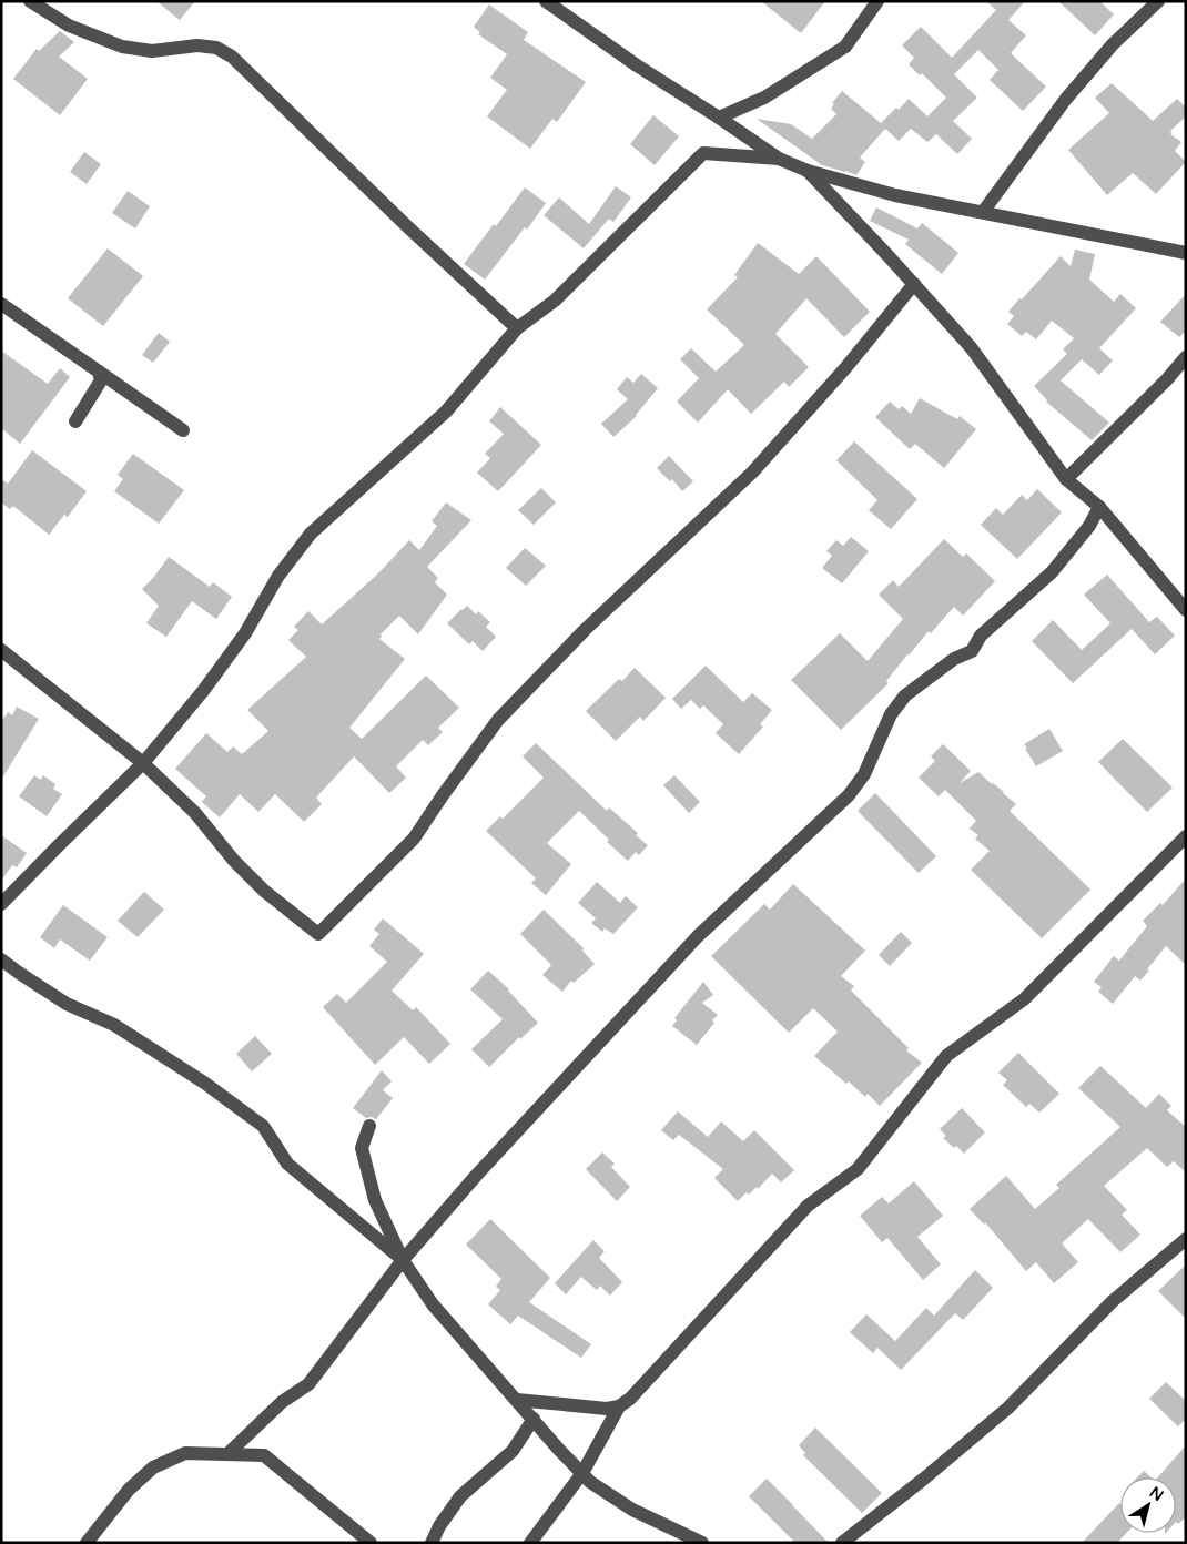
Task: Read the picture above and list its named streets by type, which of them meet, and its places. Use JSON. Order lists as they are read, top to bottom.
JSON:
{
  "north": "top right"
}
